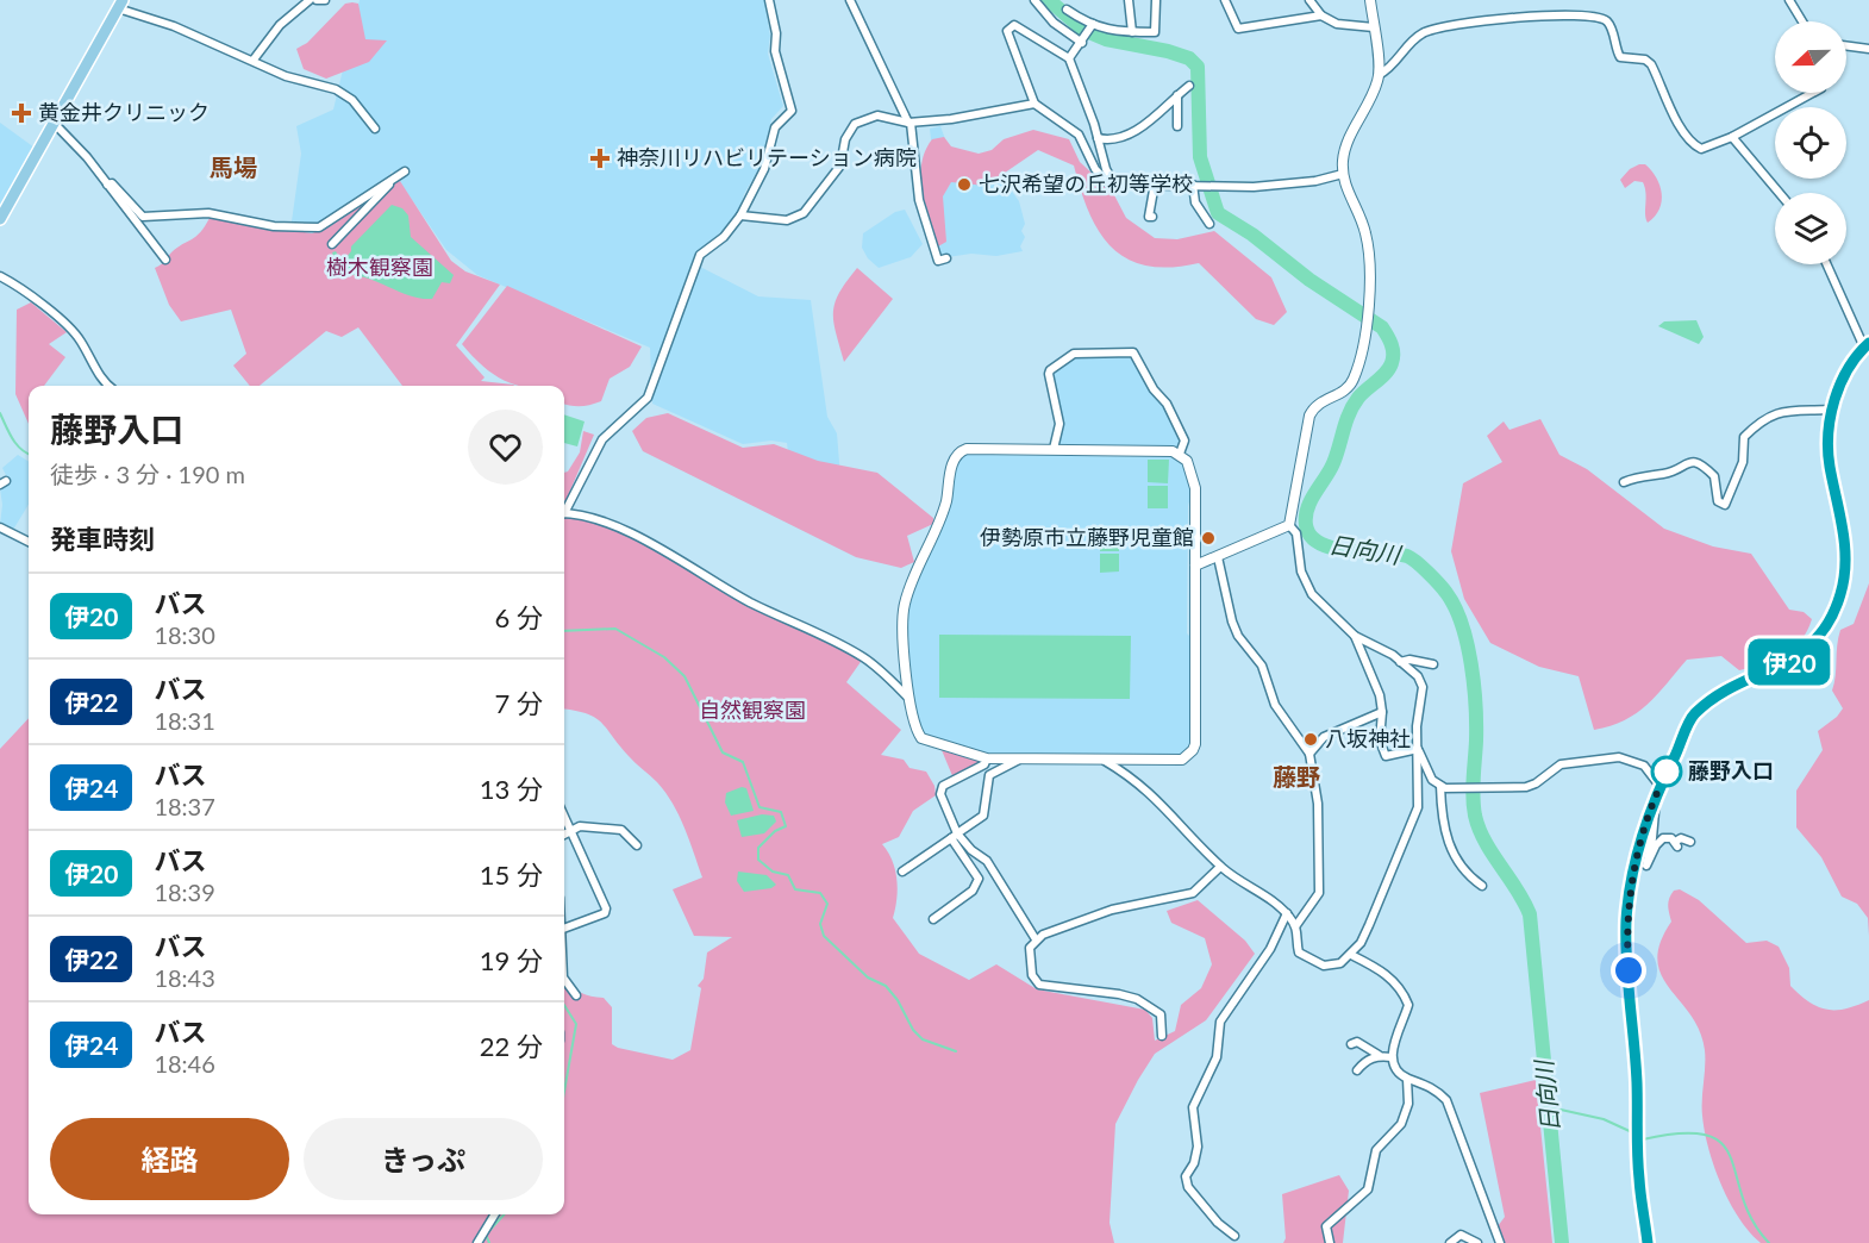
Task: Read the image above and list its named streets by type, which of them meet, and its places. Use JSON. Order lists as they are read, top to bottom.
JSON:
{
  "districts": ["馬場", "藤野"],
  "water": ["日向川"],
  "parks": ["樹木観察園", "自然観察園"],
  "places": {
    "health": ["黄金井クリニック", "神奈川リハビリテーション病院"],
    "other": [
      "七沢希望の丘初等学校",
      "伊勢原市立藤野児童館",
      "八坂神社",
      "藤野入口"
    ]
  },
  "lines": ["bus line 伊20"],
  "north": "left",
  "page": {
    "on_map": "伊20",
    "heading": [
      ["藤野入口", "徒歩 · 3 分 · 190 m"],
      "発車時刻"
    ],
    "list": [
      {
        "mark": "伊20",
        "name": "バス",
        "note": "18:30",
        "value": "6 分"
      },
      {
        "mark": "伊22",
        "name": "バス",
        "note": "18:31",
        "value": "7 分"
      },
      {
        "mark": "伊24",
        "name": "バス",
        "note": "18:37",
        "value": "13 分"
      },
      {
        "mark": "伊20",
        "name": "バス",
        "note": "18:39",
        "value": "15 分"
      },
      {
        "mark": "伊22",
        "name": "バス",
        "note": "18:43",
        "value": "19 分"
      },
      {
        "mark": "伊24",
        "name": "バス",
        "note": "18:46",
        "value": "22 分"
      }
    ],
    "buttons": ["経路", "きっぷ"]
  }
}
